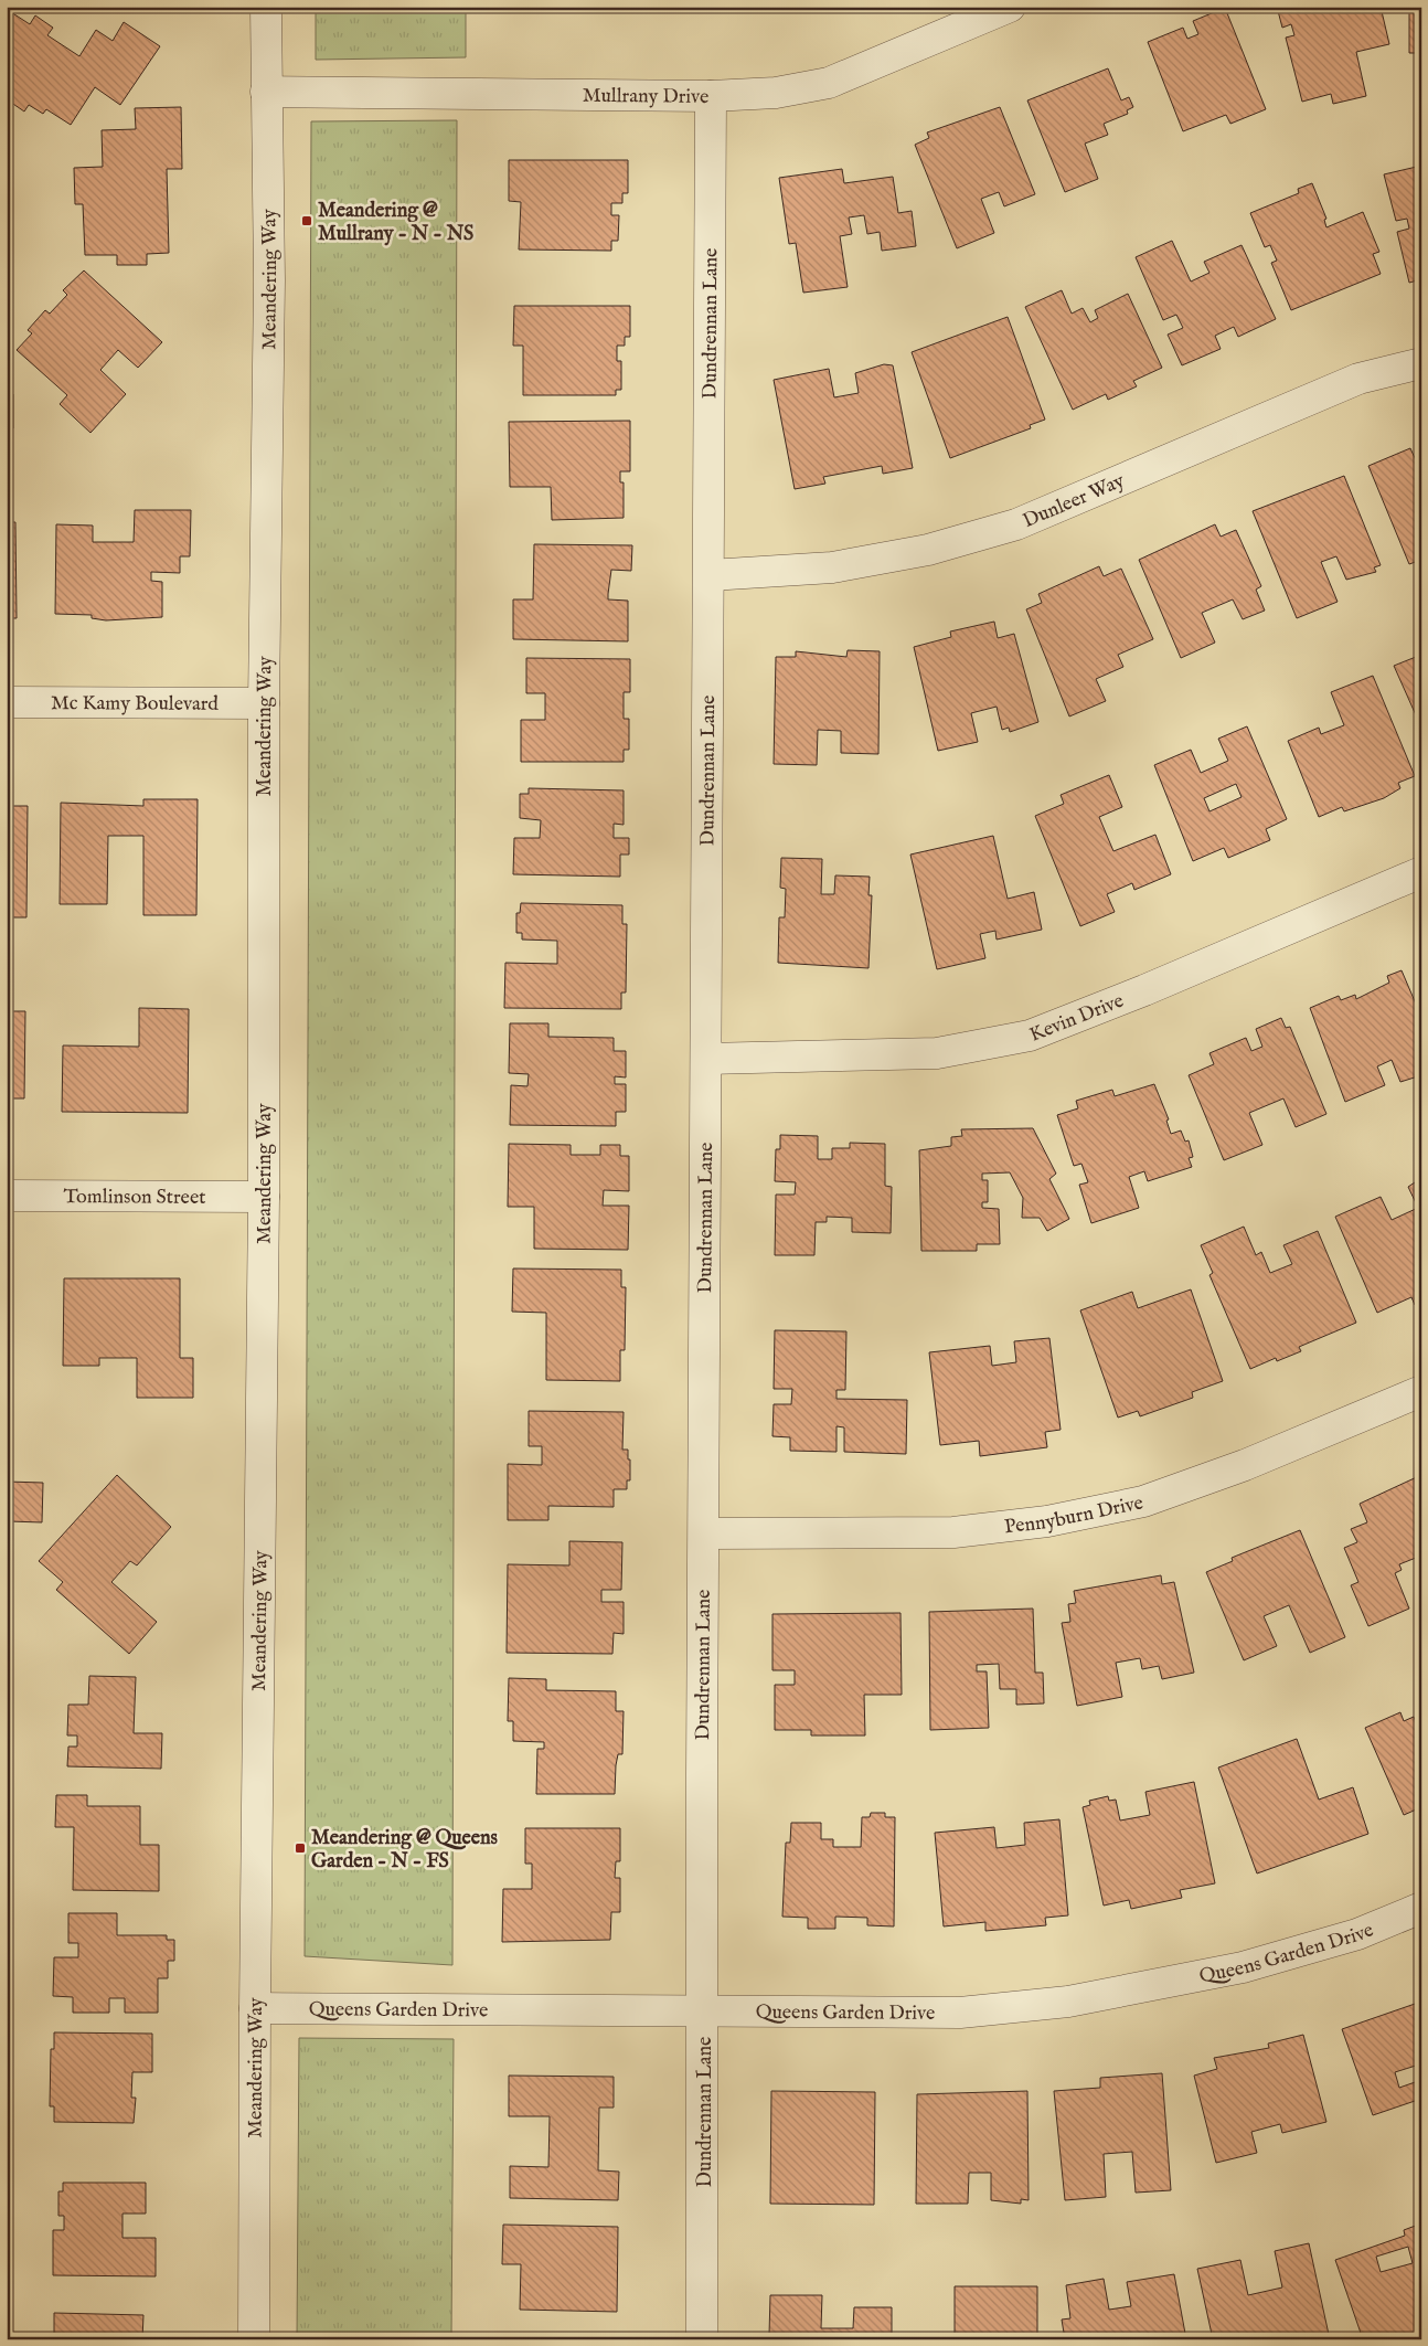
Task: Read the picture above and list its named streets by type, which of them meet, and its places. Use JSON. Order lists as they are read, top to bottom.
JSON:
{
  "streets": {
    "street": [
      "Mullrany Drive",
      "Meandering Way",
      "Dundrennan Lane",
      "Dunleer Way",
      "Mc Kamy Boulevard",
      "Kevin Drive",
      "Tomlinson Street",
      "Pennyburn Drive",
      "Queens Garden Drive"
    ]
  },
  "crossings": [
    ["Mullrany Drive", "Meandering Way"],
    ["Mullrany Drive", "Dundrennan Lane"],
    ["Meandering Way", "Mc Kamy Boulevard"],
    ["Meandering Way", "Tomlinson Street"],
    ["Meandering Way", "Queens Garden Drive"],
    ["Dundrennan Lane", "Dunleer Way"],
    ["Dundrennan Lane", "Kevin Drive"],
    ["Dundrennan Lane", "Pennyburn Drive"],
    ["Dundrennan Lane", "Queens Garden Drive"]
  ],
  "places": {
    "transit": ["Meandering @ Mullrany - N - NS", "Meandering @ Queens Garden - N - FS"]
  }
}
